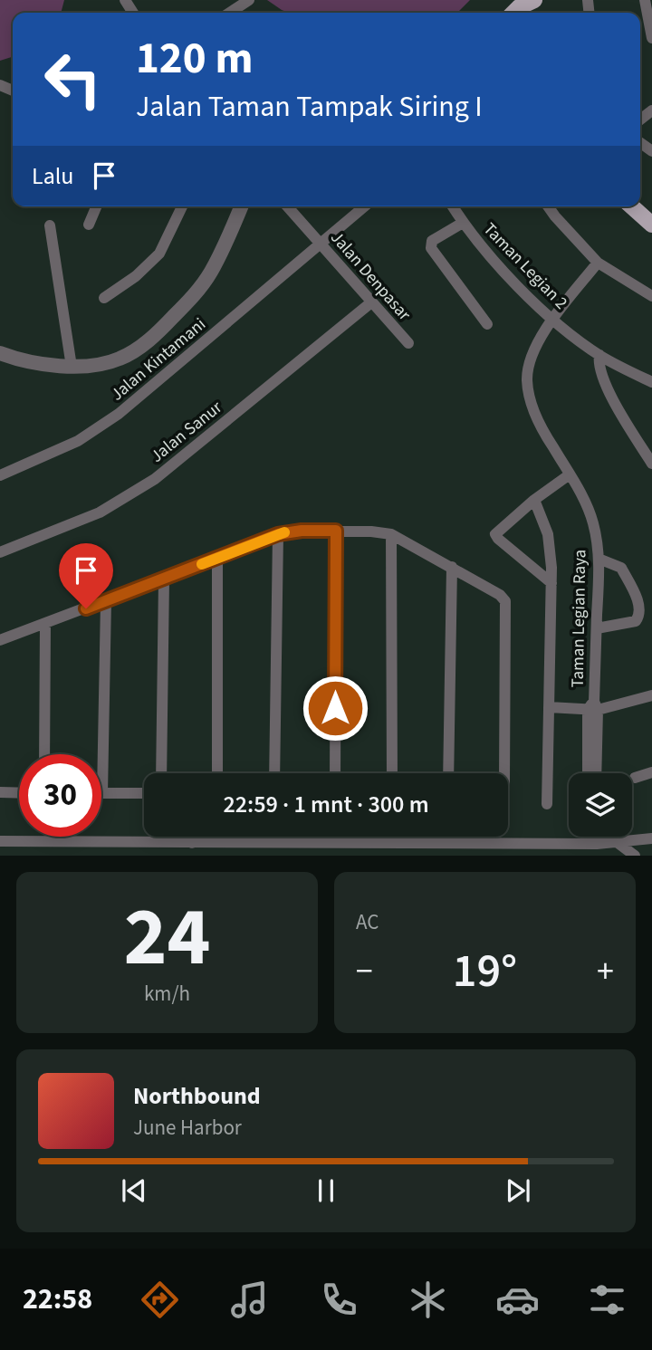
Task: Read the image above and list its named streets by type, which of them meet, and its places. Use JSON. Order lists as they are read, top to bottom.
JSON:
{
  "streets": {
    "street": [
      "Taman Legian 2",
      "Jalan Denpasar",
      "Jalan Kintamani",
      "Jalan Sanur",
      "Taman Legian Raya"
    ]
  },
  "crossings": [
    ["Taman Legian 2", "Taman Legian Raya"],
    ["Jalan Denpasar", "Jalan Kintamani"],
    ["Jalan Denpasar", "Jalan Sanur"]
  ],
  "page": {
    "turn": ["120 m", "Jalan Taman Tampak Siring I"],
    "then": "Lalu",
    "limit": "30",
    "trip": "22:59 · 1 mnt · 300 m",
    "tile": [
      ["24", "km/h"],
      "AC"
    ],
    "heat": ["−", "19°", "+"],
    "song": ["Northbound", "June Harbor"],
    "tabs": "22:58"
  }
}
